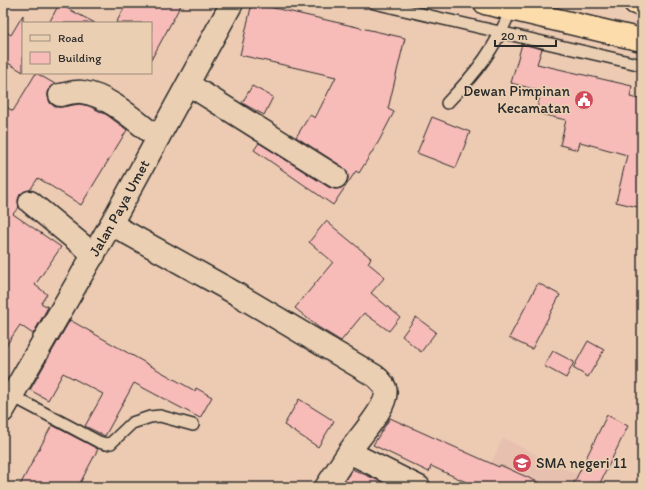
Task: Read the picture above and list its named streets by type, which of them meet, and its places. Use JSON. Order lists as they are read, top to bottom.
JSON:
{
  "streets": {
    "street": ["Jalan Paya Umet"]
  },
  "places": {
    "public building": ["Dewan Pimpinan Kecamatan"],
    "school or university": ["SMA negeri 11"]
  },
  "legend": ["Road", "Building"],
  "scale_bar": "20 m"
}
